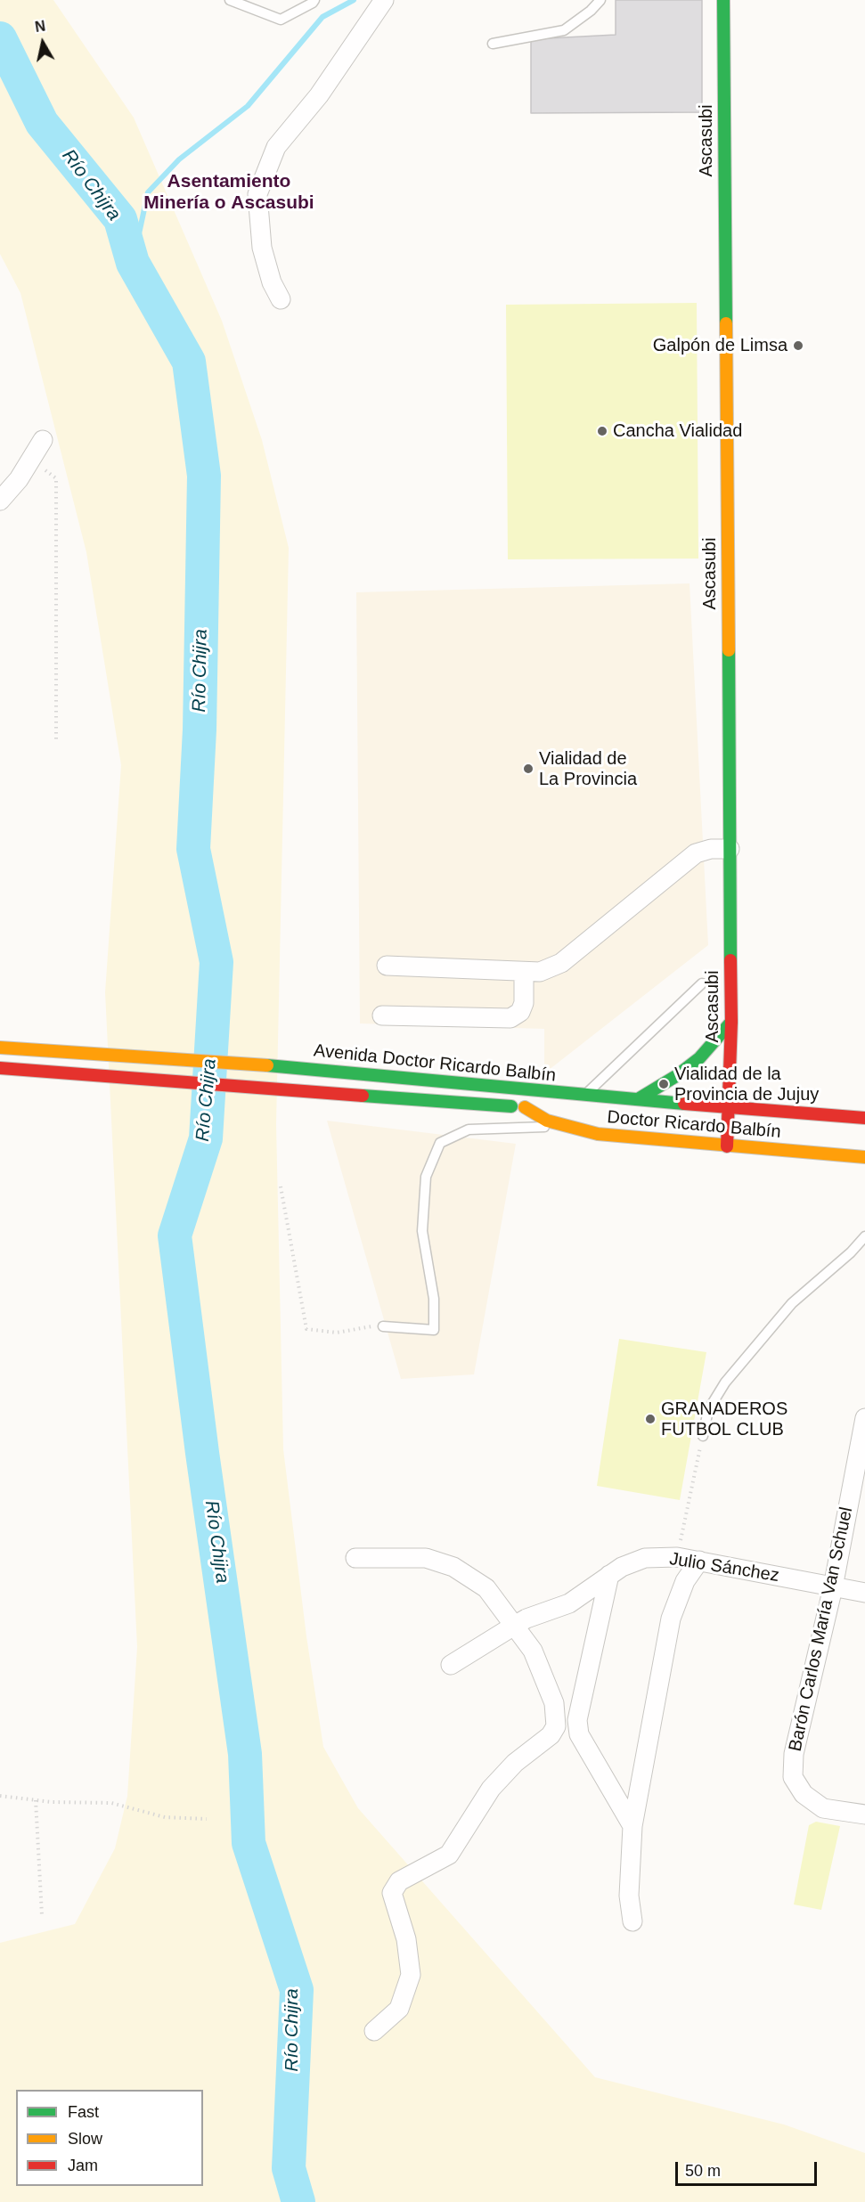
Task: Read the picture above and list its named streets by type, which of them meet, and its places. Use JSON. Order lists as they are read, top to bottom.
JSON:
{
  "streets": {
    "main road": ["Ascasubi", "Avenida Doctor Ricardo Balbín", "Doctor Ricardo Balbín"],
    "street": ["Julio Sánchez", "Barón Carlos María Van Schuel"]
  },
  "crossings": [
    ["Ascasubi", "Avenida Doctor Ricardo Balbín"],
    ["Ascasubi", "Doctor Ricardo Balbín"],
    ["Avenida Doctor Ricardo Balbín", "Doctor Ricardo Balbín"],
    ["Julio Sánchez", "Barón Carlos María Van Schuel"]
  ],
  "districts": ["Asentamiento Minería o Ascasubi"],
  "water": ["Río Chijra"],
  "places": [
    "Galpón de Limsa",
    "Cancha Vialidad",
    "Vialidad de La Provincia",
    "Vialidad de la Provincia de Jujuy",
    "GRANADEROS FUTBOL CLUB"
  ],
  "legend": ["Fast", "Slow", "Jam"],
  "scale_bar": "50 m",
  "north": "top"
}
